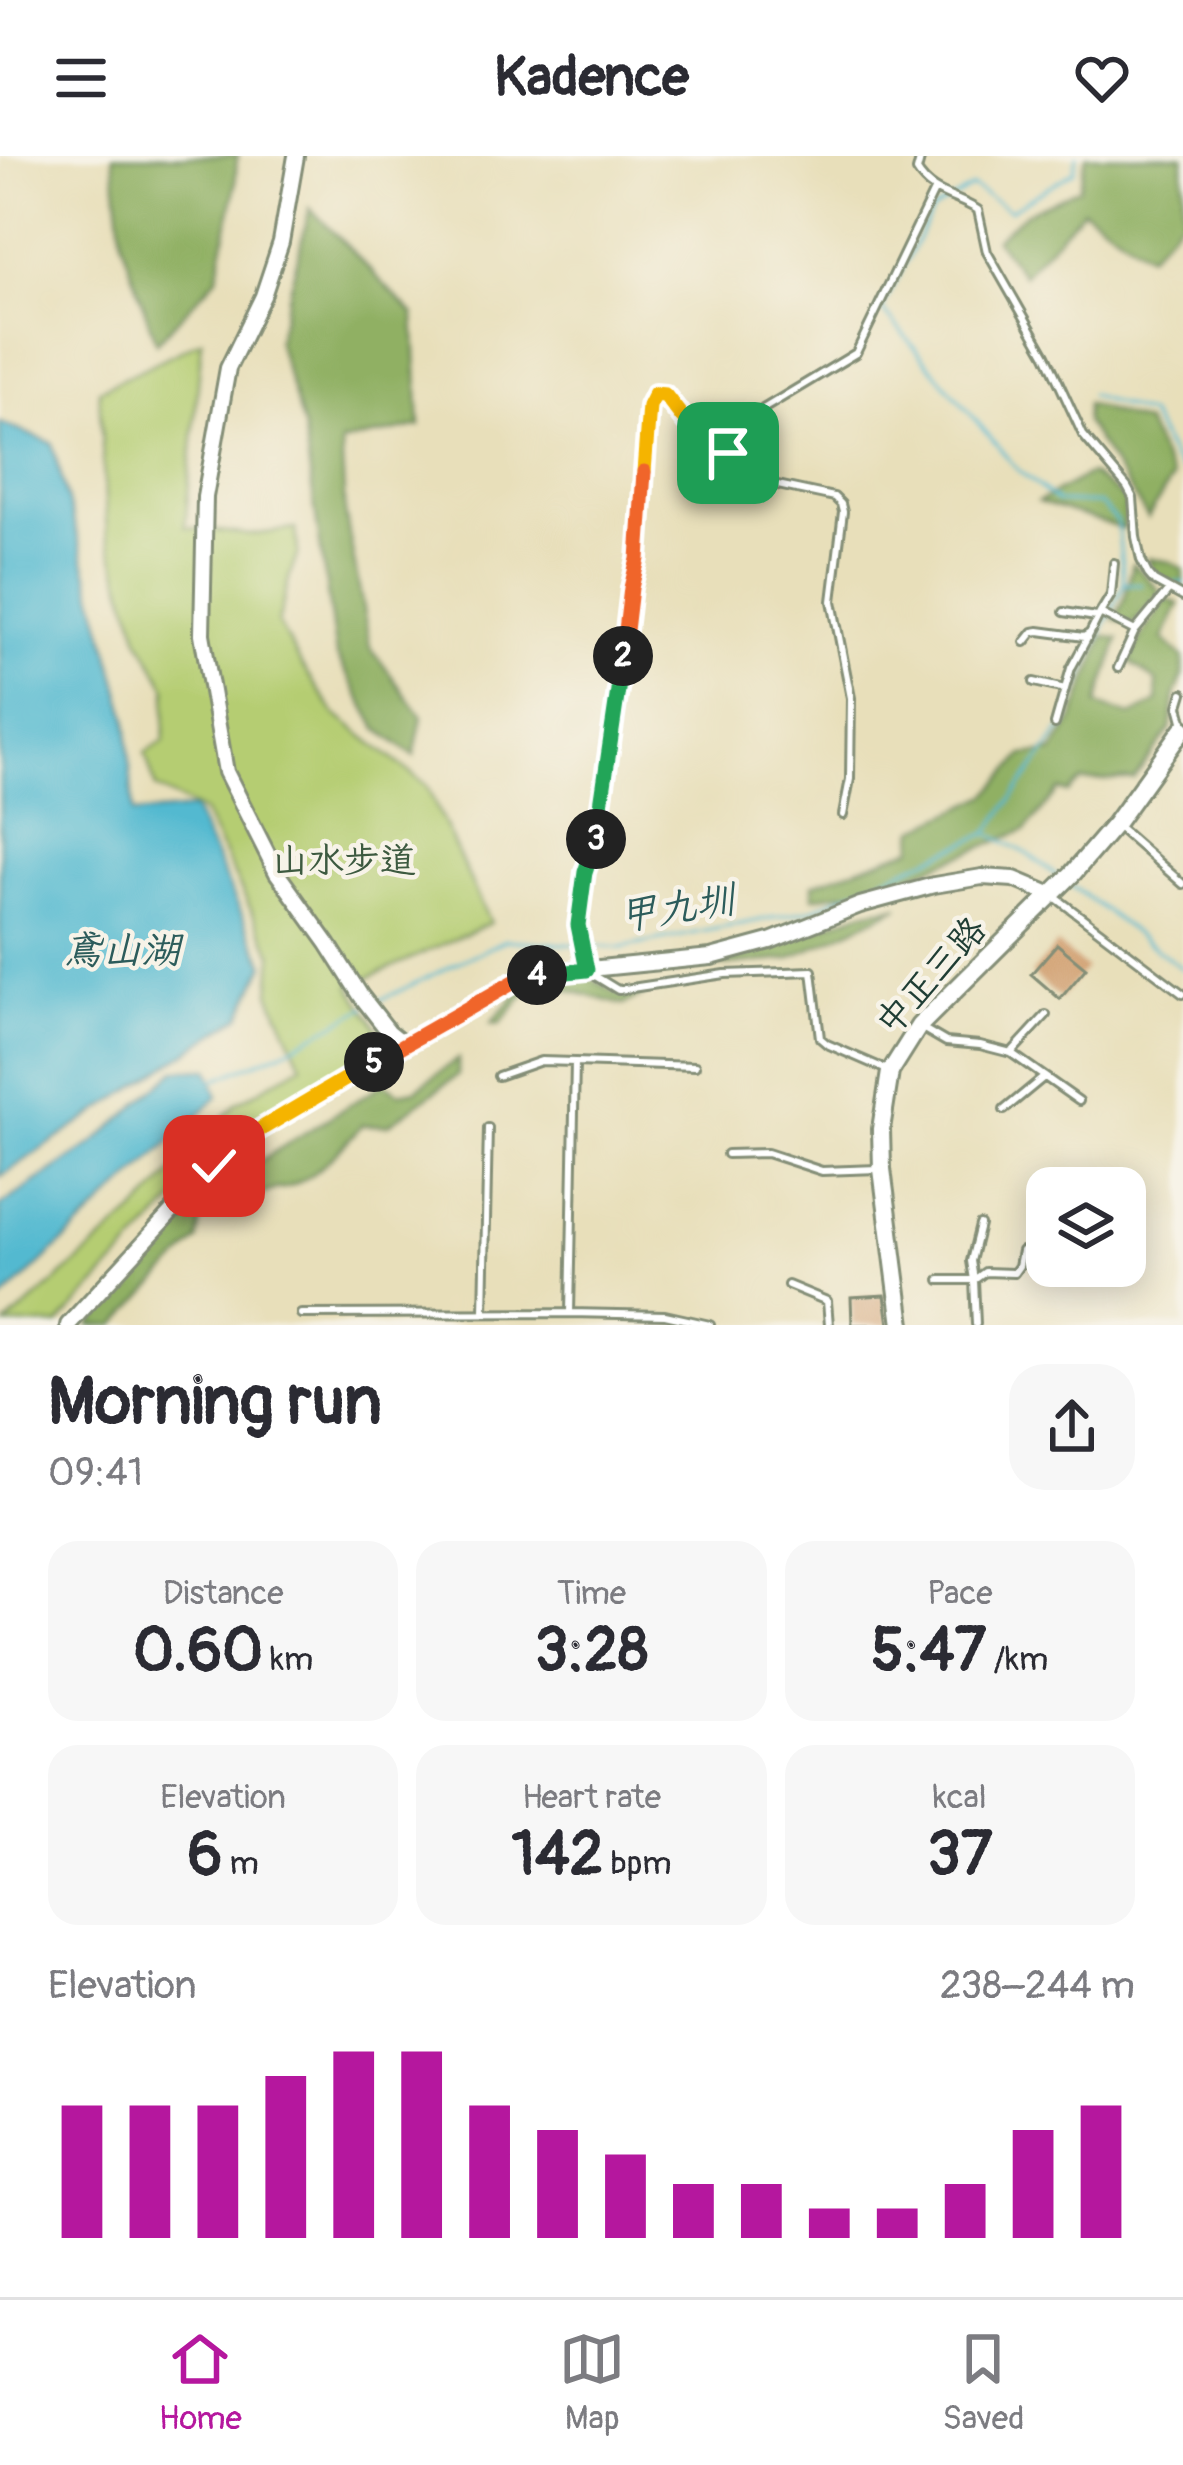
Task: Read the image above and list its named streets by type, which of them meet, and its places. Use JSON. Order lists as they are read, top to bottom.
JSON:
{
  "streets": {
    "street": ["中正三路"]
  },
  "water": ["甲九圳", "鳶山湖"],
  "parks": ["山水步道"],
  "page": {
    "header": "Kadence",
    "pins": [
      "2",
      "3",
      "4",
      "5"
    ],
    "heading": ["Morning run", "09:41"],
    "stats": [
      ["Distance", "0.60 km"],
      ["Time", "3:28"],
      ["Pace", "5:47 /km"],
      ["Elevation", "6 m"],
      ["Heart rate", "142 bpm"],
      ["kcal", "37"]
    ],
    "chart": ["Elevation", "238–244 m"],
    "tabs": ["Home", "Map", "Saved"]
  }
}
